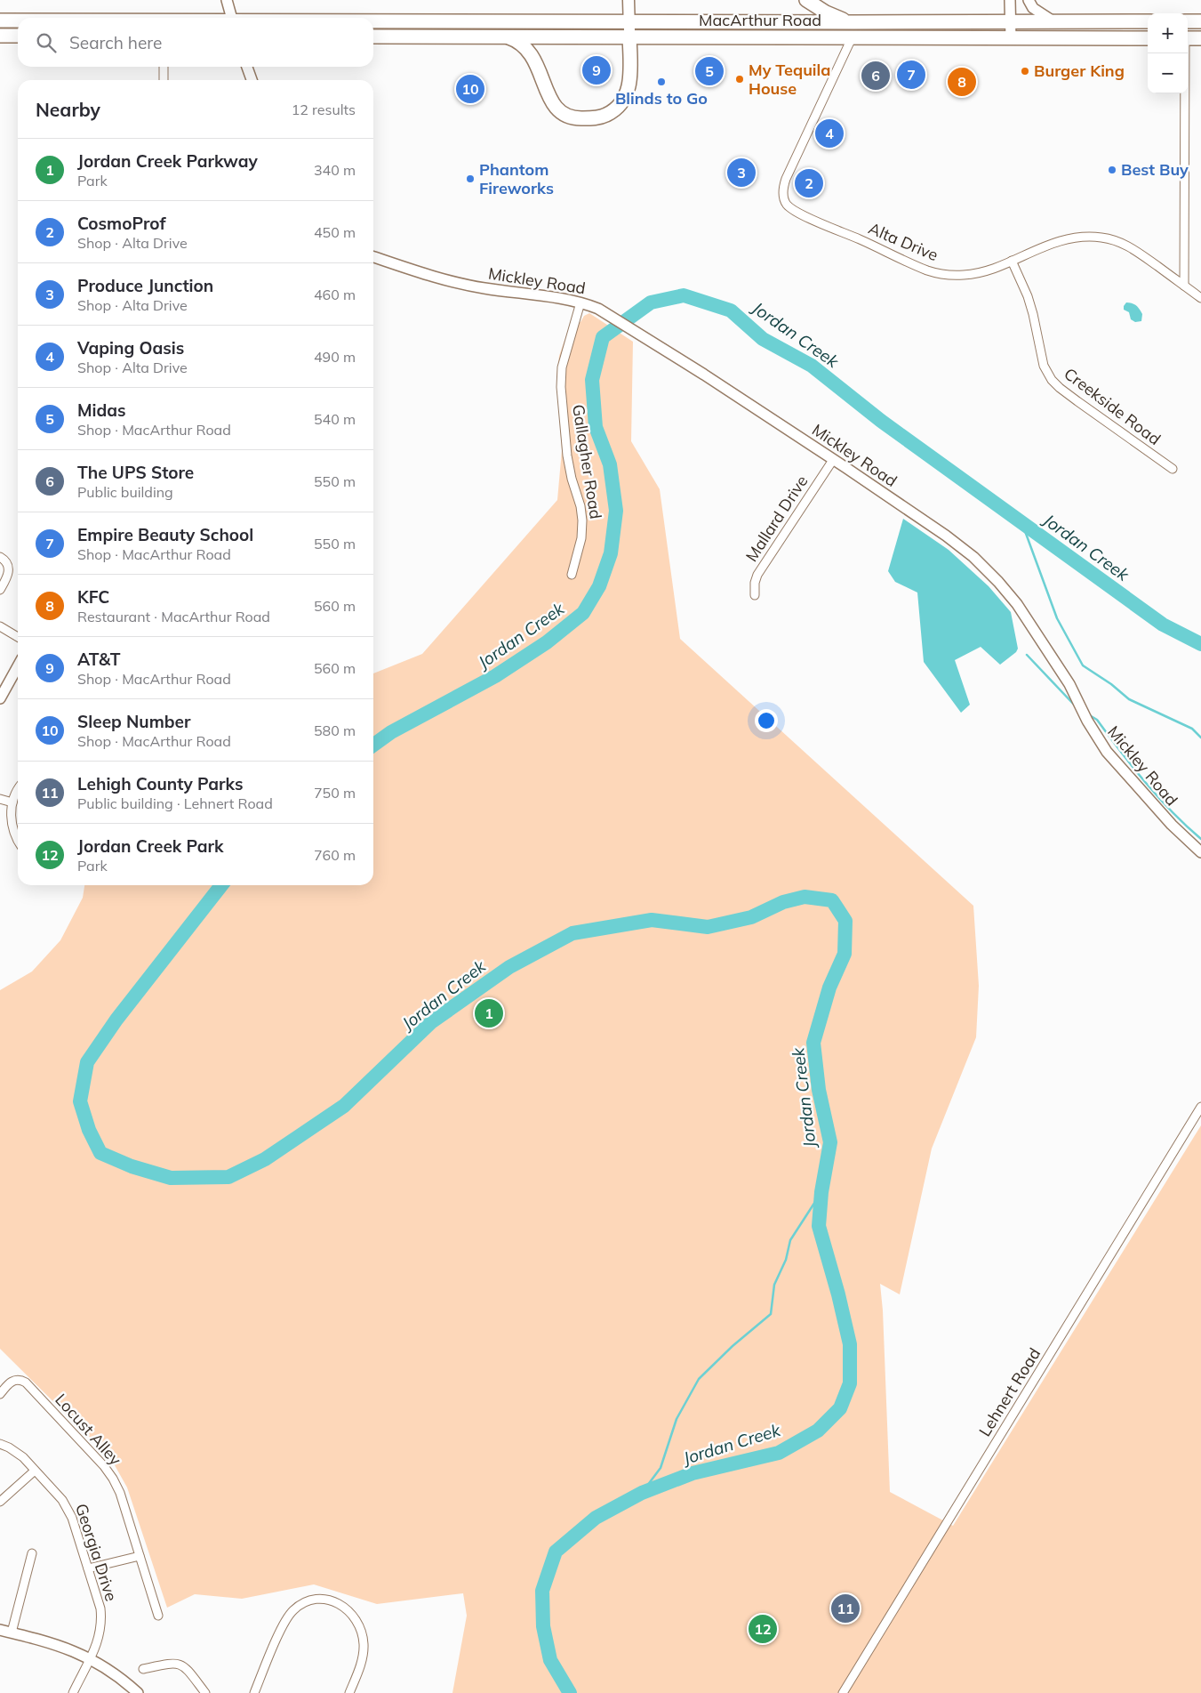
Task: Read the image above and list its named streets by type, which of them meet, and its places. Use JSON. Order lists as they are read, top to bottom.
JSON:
{
  "streets": {
    "highway": ["MacArthur Road"],
    "street": [
      "Alta Drive",
      "Mickley Road",
      "Creekside Road",
      "Gallagher Road",
      "Mallard Drive",
      "Lehnert Road",
      "Locust Alley",
      "Georgia Drive"
    ]
  },
  "crossings": [
    ["MacArthur Road", "Alta Drive"],
    ["Alta Drive", "Creekside Road"],
    ["Mickley Road", "Gallagher Road"],
    ["Mickley Road", "Mallard Drive"]
  ],
  "water": ["Jordan Creek"],
  "places": [
    "Burger King",
    "My Tequila House",
    "Blinds to Go",
    "Best Buy",
    "Phantom Fireworks"
  ],
  "page": {
    "map_buttons": ["+", "−"],
    "search": "Search here",
    "pins": [
      "9",
      "5",
      "7",
      "6",
      "8",
      "10",
      "4",
      "3",
      "2",
      "1",
      "11",
      "12"
    ],
    "heading": ["Nearby", "12 results"],
    "list": [
      {
        "mark": "1",
        "name": "Jordan Creek Parkway",
        "note": "Park",
        "value": "340 m"
      },
      {
        "mark": "2",
        "name": "CosmoProf",
        "note": "Shop · Alta Drive",
        "value": "450 m"
      },
      {
        "mark": "3",
        "name": "Produce Junction",
        "note": "Shop · Alta Drive",
        "value": "460 m"
      },
      {
        "mark": "4",
        "name": "Vaping Oasis",
        "note": "Shop · Alta Drive",
        "value": "490 m"
      },
      {
        "mark": "5",
        "name": "Midas",
        "note": "Shop · MacArthur Road",
        "value": "540 m"
      },
      {
        "mark": "6",
        "name": "The UPS Store",
        "note": "Public building",
        "value": "550 m"
      },
      {
        "mark": "7",
        "name": "Empire Beauty School",
        "note": "Shop · MacArthur Road",
        "value": "550 m"
      },
      {
        "mark": "8",
        "name": "KFC",
        "note": "Restaurant · MacArthur Road",
        "value": "560 m"
      },
      {
        "mark": "9",
        "name": "AT&T",
        "note": "Shop · MacArthur Road",
        "value": "560 m"
      },
      {
        "mark": "10",
        "name": "Sleep Number",
        "note": "Shop · MacArthur Road",
        "value": "580 m"
      },
      {
        "mark": "11",
        "name": "Lehigh County Parks",
        "note": "Public building · Lehnert Road",
        "value": "750 m"
      },
      {
        "mark": "12",
        "name": "Jordan Creek Park",
        "note": "Park",
        "value": "760 m"
      }
    ]
  }
}
